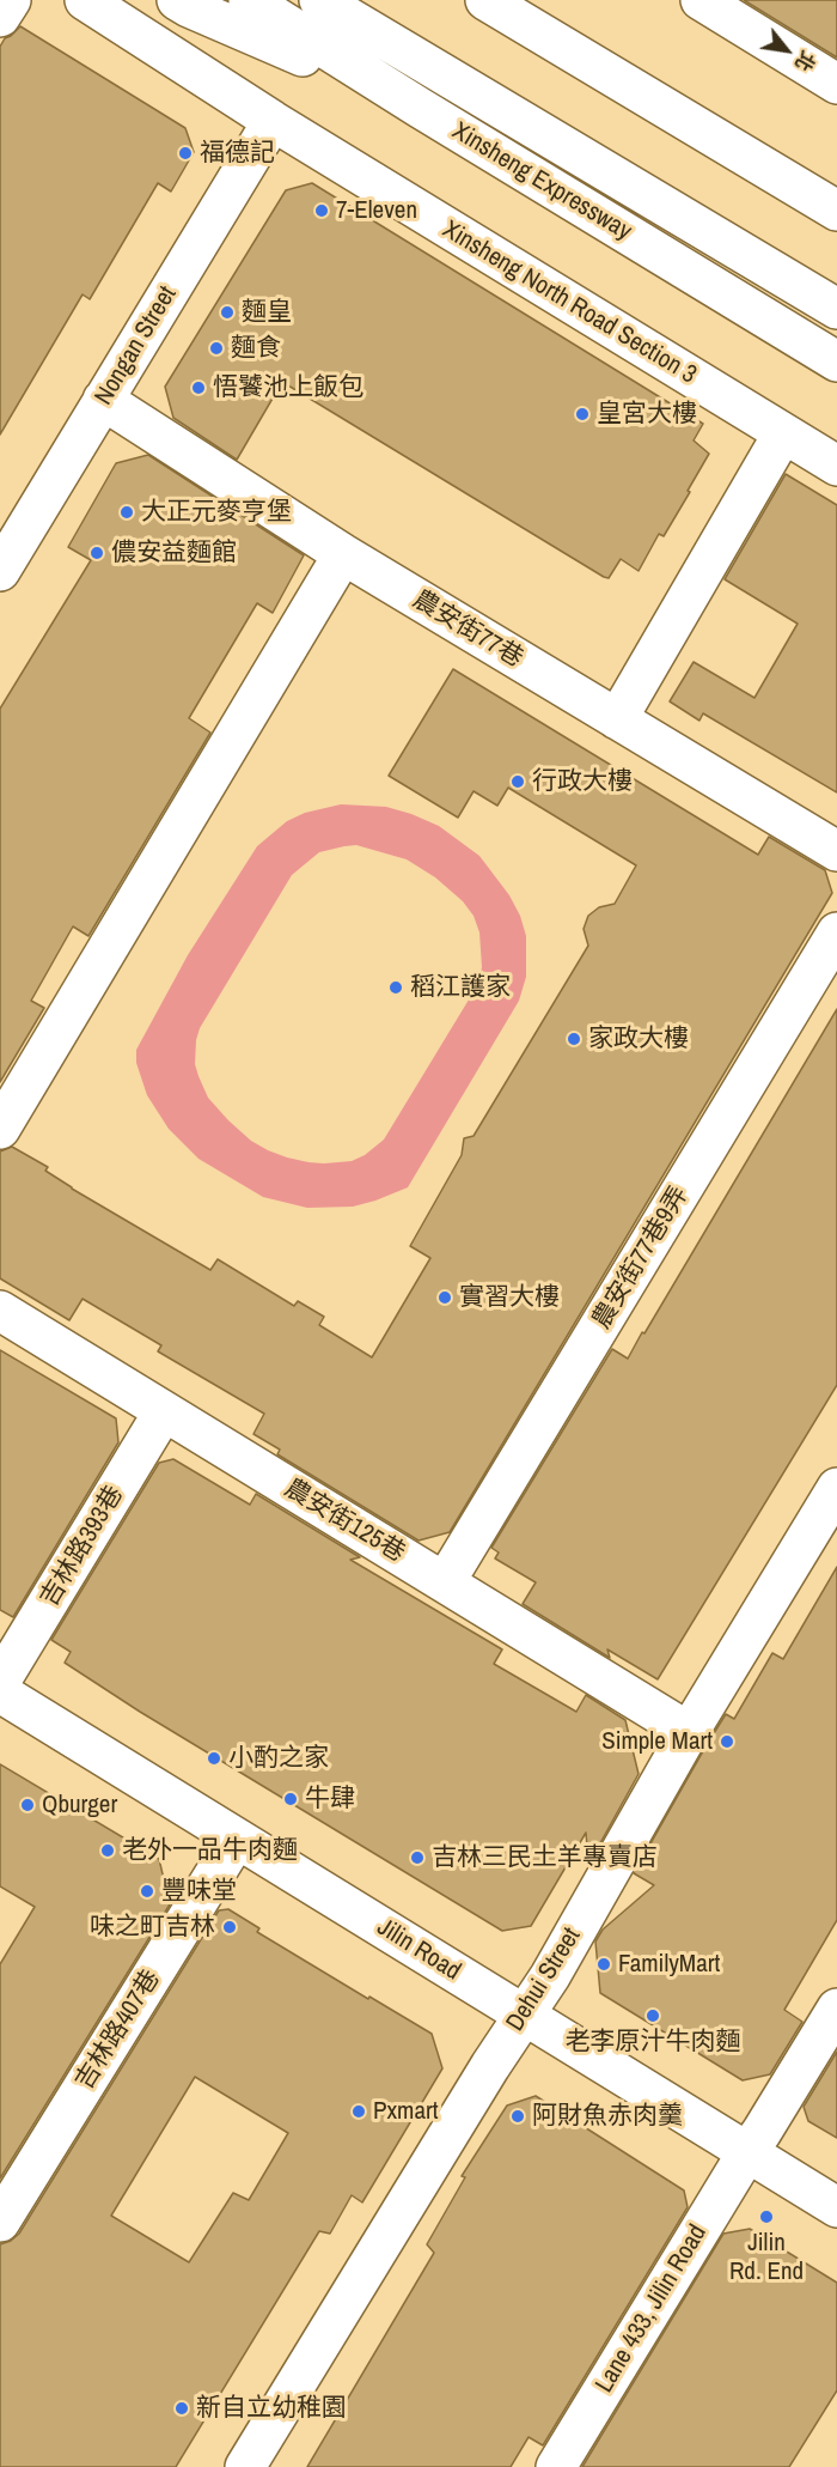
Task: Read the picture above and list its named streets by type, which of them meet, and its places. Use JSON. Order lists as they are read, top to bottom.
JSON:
{
  "streets": {
    "main road": [
      "Xinsheng Expressway",
      "Xinsheng North Road Section 3",
      "Nongan Street",
      "農安街77巷",
      "農安街77巷9弄",
      "農安街125巷",
      "吉林路393巷",
      "Jilin Road",
      "Dehui Street",
      "吉林路407巷",
      "Lane 433, Jilin Road"
    ]
  },
  "crossings": [
    ["Xinsheng North Road Section 3", "Nongan Street"],
    ["Nongan Street", "農安街77巷"],
    ["農安街77巷9弄", "農安街125巷"],
    ["農安街125巷", "吉林路393巷"],
    ["農安街125巷", "Dehui Street"],
    ["Jilin Road", "Dehui Street"],
    ["Jilin Road", "吉林路407巷"],
    ["Jilin Road", "Lane 433, Jilin Road"]
  ],
  "places": [
    "福德記",
    "7-Eleven",
    "麵皇",
    "麵食",
    "悟饕池上飯包",
    "皇宮大樓",
    "大正元麥亨堡",
    "儂安益麵館",
    "行政大樓",
    "稻江護家",
    "家政大樓",
    "實習大樓",
    "Simple Mart",
    "小酌之家",
    "牛肆",
    "Qburger",
    "老外一品牛肉麵",
    "吉林三民土羊專賣店",
    "豐味堂",
    "味之町吉林",
    "FamilyMart",
    "老李原汁牛肉麵",
    "Pxmart",
    "阿財魚赤肉羹",
    "Jilin Rd. End",
    "新自立幼稚園"
  ],
  "north": "bottom right"
}
